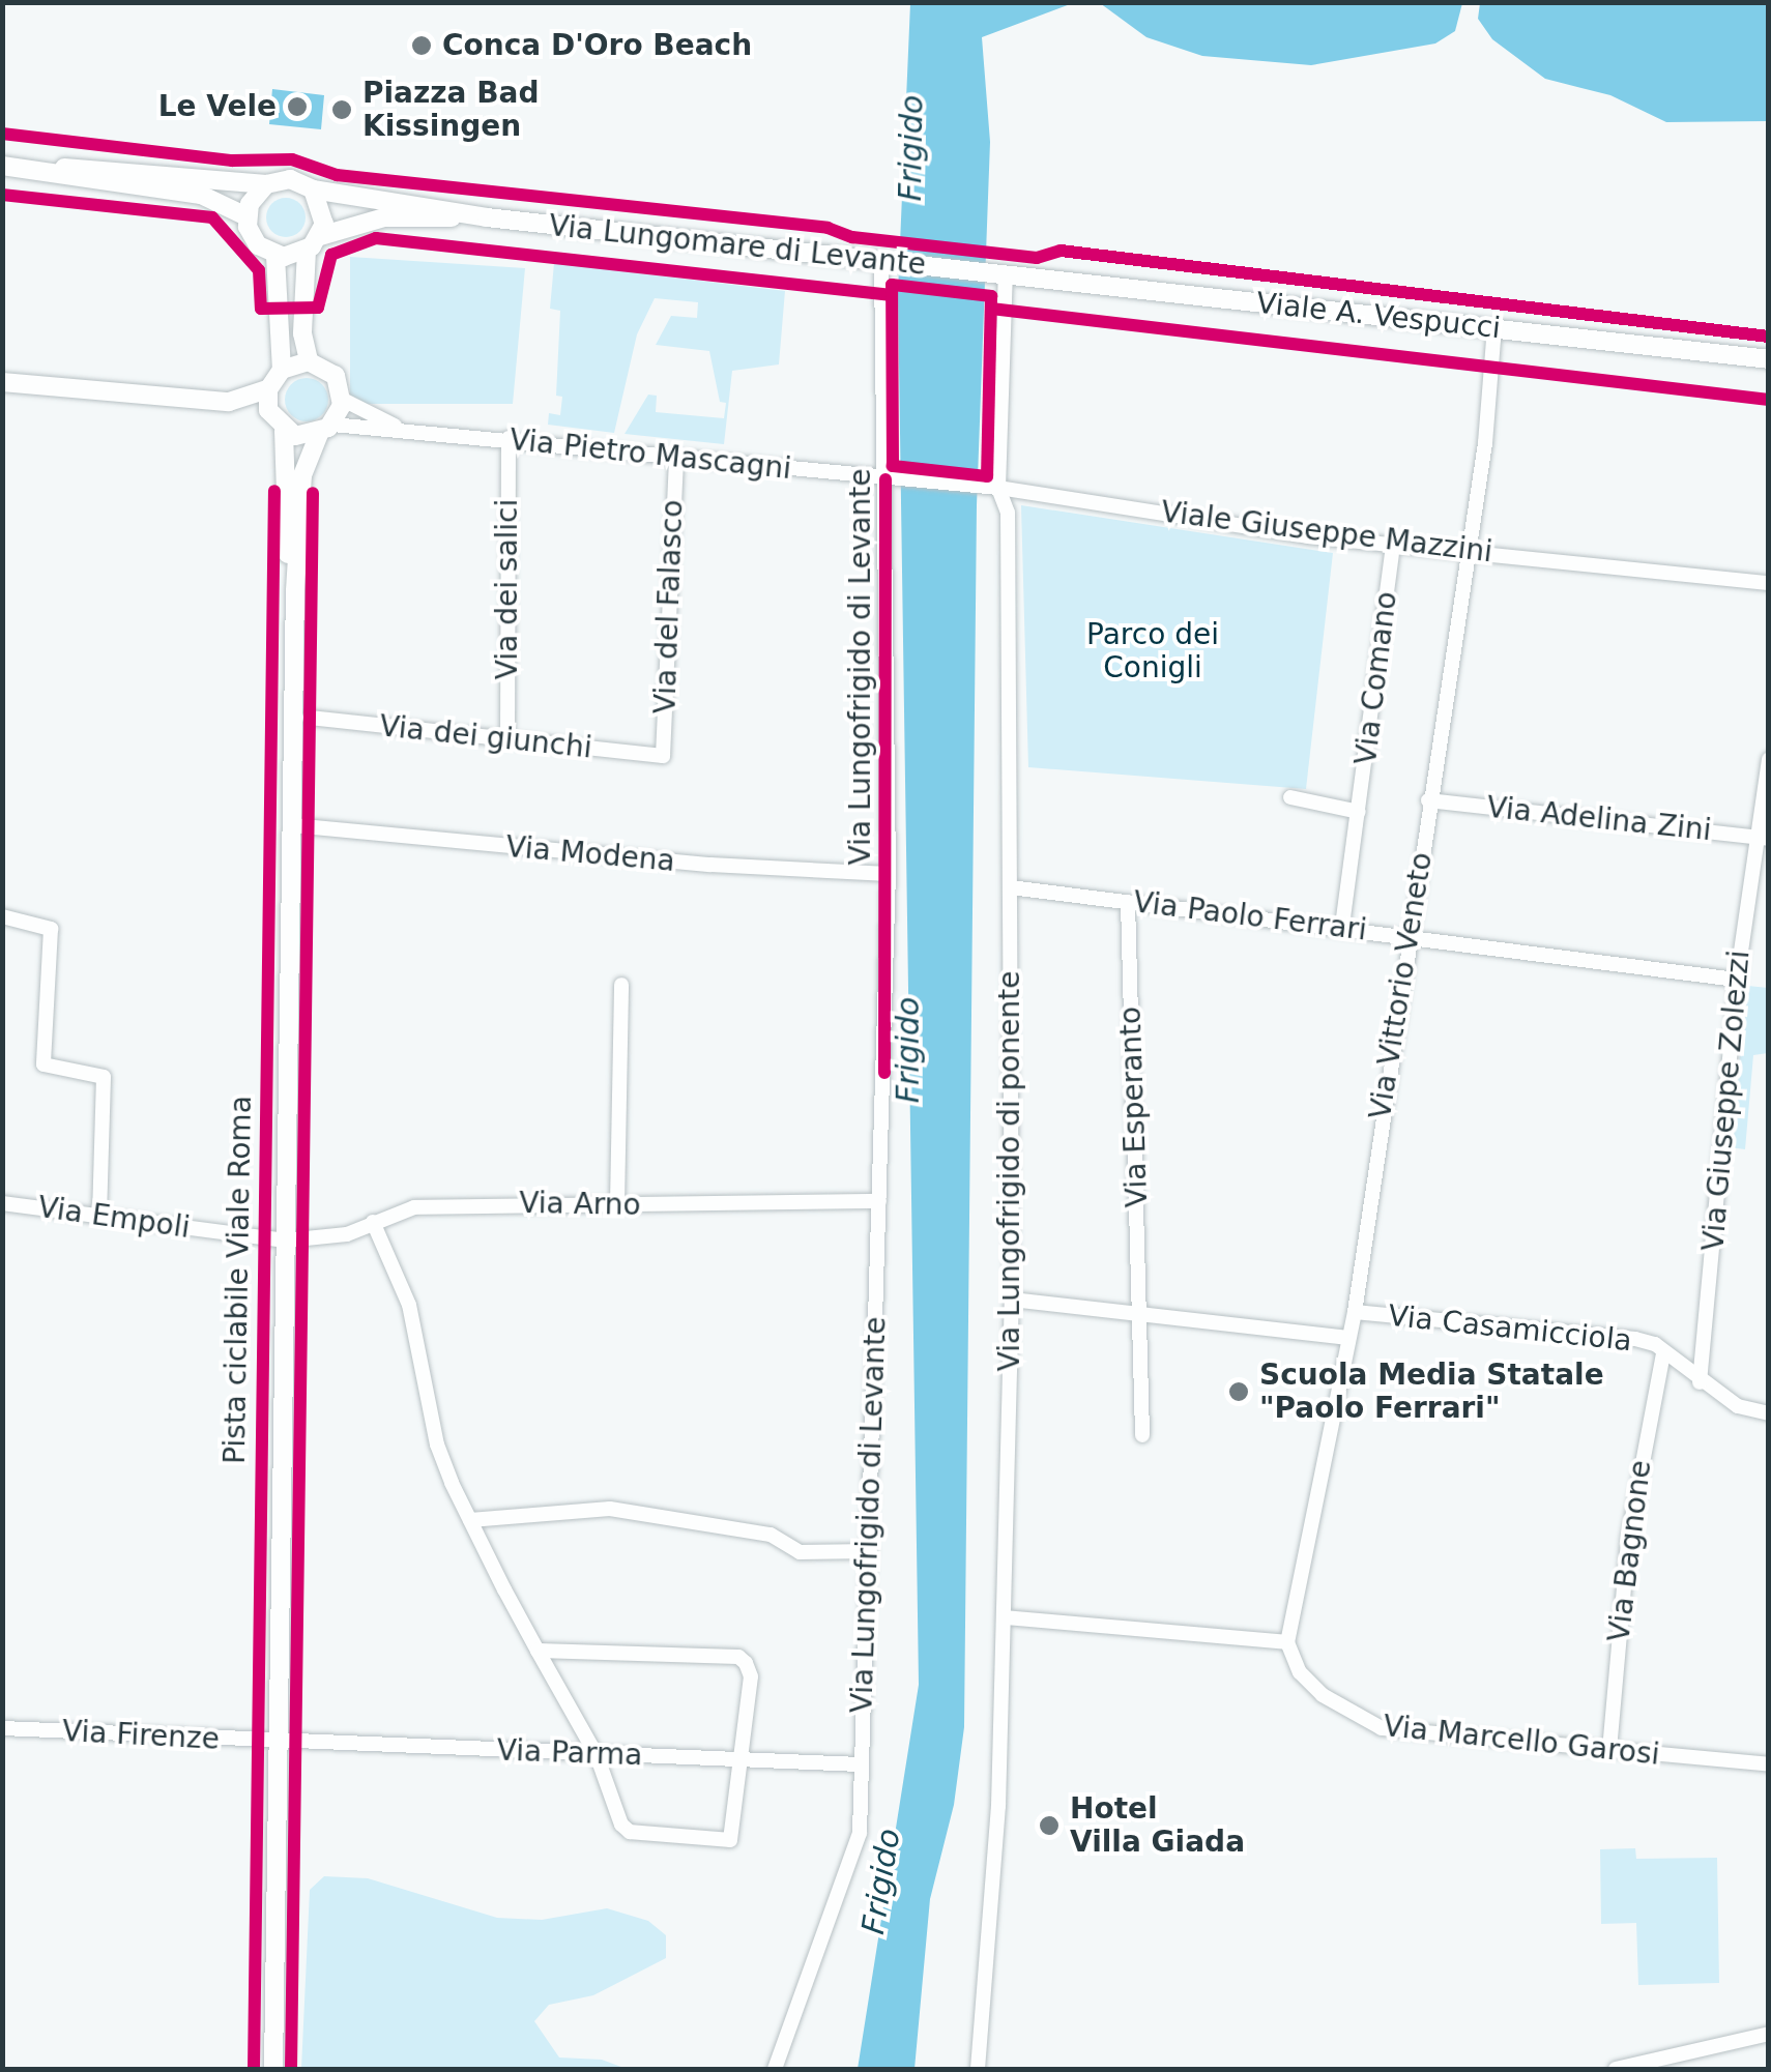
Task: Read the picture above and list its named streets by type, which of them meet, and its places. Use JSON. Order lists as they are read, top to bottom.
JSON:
{
  "streets": {
    "main road": ["Via Lungomare di Levante", "Viale A. Vespucci"],
    "street": [
      "Via Pietro Mascagni",
      "Viale Giuseppe Mazzini",
      "Via dei salici",
      "Via del Falasco",
      "Via Lungofrigido di Levante",
      "Via Comano",
      "Via dei giunchi",
      "Via Adelina Zini",
      "Via Modena",
      "Via Paolo Ferrari",
      "Via Vittorio Veneto",
      "Via Giuseppe Zolezzi",
      "Via Esperanto",
      "Via Lungofrigido di ponente",
      "Via Arno",
      "Via Empoli",
      "Via Casamicciola",
      "Via Bagnone",
      "Via Firenze",
      "Via Marcello Garosi",
      "Via Parma"
    ],
    "cycle path": ["Pista ciclabile Viale Roma"]
  },
  "crossings": [
    ["Via Lungomare di Levante", "Viale A. Vespucci"],
    ["Via Lungomare di Levante", "Via Lungofrigido di Levante"],
    ["Via Lungomare di Levante", "Via Lungofrigido di ponente"],
    ["Viale A. Vespucci", "Via Vittorio Veneto"],
    ["Viale A. Vespucci", "Via Lungofrigido di ponente"],
    ["Via Pietro Mascagni", "Viale Giuseppe Mazzini"],
    ["Via Pietro Mascagni", "Via dei salici"],
    ["Via Pietro Mascagni", "Via del Falasco"],
    ["Via Pietro Mascagni", "Via Lungofrigido di Levante"],
    ["Viale Giuseppe Mazzini", "Via Lungofrigido di Levante"],
    ["Viale Giuseppe Mazzini", "Via Comano"],
    ["Viale Giuseppe Mazzini", "Via Vittorio Veneto"],
    ["Viale Giuseppe Mazzini", "Via Lungofrigido di ponente"],
    ["Via dei salici", "Via dei giunchi"],
    ["Via del Falasco", "Via dei giunchi"],
    ["Via Lungofrigido di Levante", "Via Modena"],
    ["Via Lungofrigido di Levante", "Via Arno"],
    ["Via Lungofrigido di Levante", "Via Parma"],
    ["Via Comano", "Via Paolo Ferrari"],
    ["Via Adelina Zini", "Via Vittorio Veneto"],
    ["Via Adelina Zini", "Via Giuseppe Zolezzi"],
    ["Via Paolo Ferrari", "Via Vittorio Veneto"],
    ["Via Paolo Ferrari", "Via Giuseppe Zolezzi"],
    ["Via Paolo Ferrari", "Via Esperanto"],
    ["Via Paolo Ferrari", "Via Lungofrigido di ponente"],
    ["Via Vittorio Veneto", "Via Casamicciola"],
    ["Via Vittorio Veneto", "Via Marcello Garosi"],
    ["Via Giuseppe Zolezzi", "Via Casamicciola"],
    ["Via Esperanto", "Via Casamicciola"],
    ["Via Lungofrigido di ponente", "Via Casamicciola"],
    ["Via Arno", "Via Empoli"],
    ["Via Casamicciola", "Via Bagnone"],
    ["Via Bagnone", "Via Marcello Garosi"],
    ["Via Firenze", "Via Parma"]
  ],
  "water": ["Frigido"],
  "parks": ["Parco dei Conigli"],
  "places": [
    "Conca D'Oro Beach",
    "Le Vele",
    "Piazza Bad Kissingen",
    "Scuola Media Statale \"Paolo Ferrari\"",
    "Hotel Villa Giada"
  ]
}
